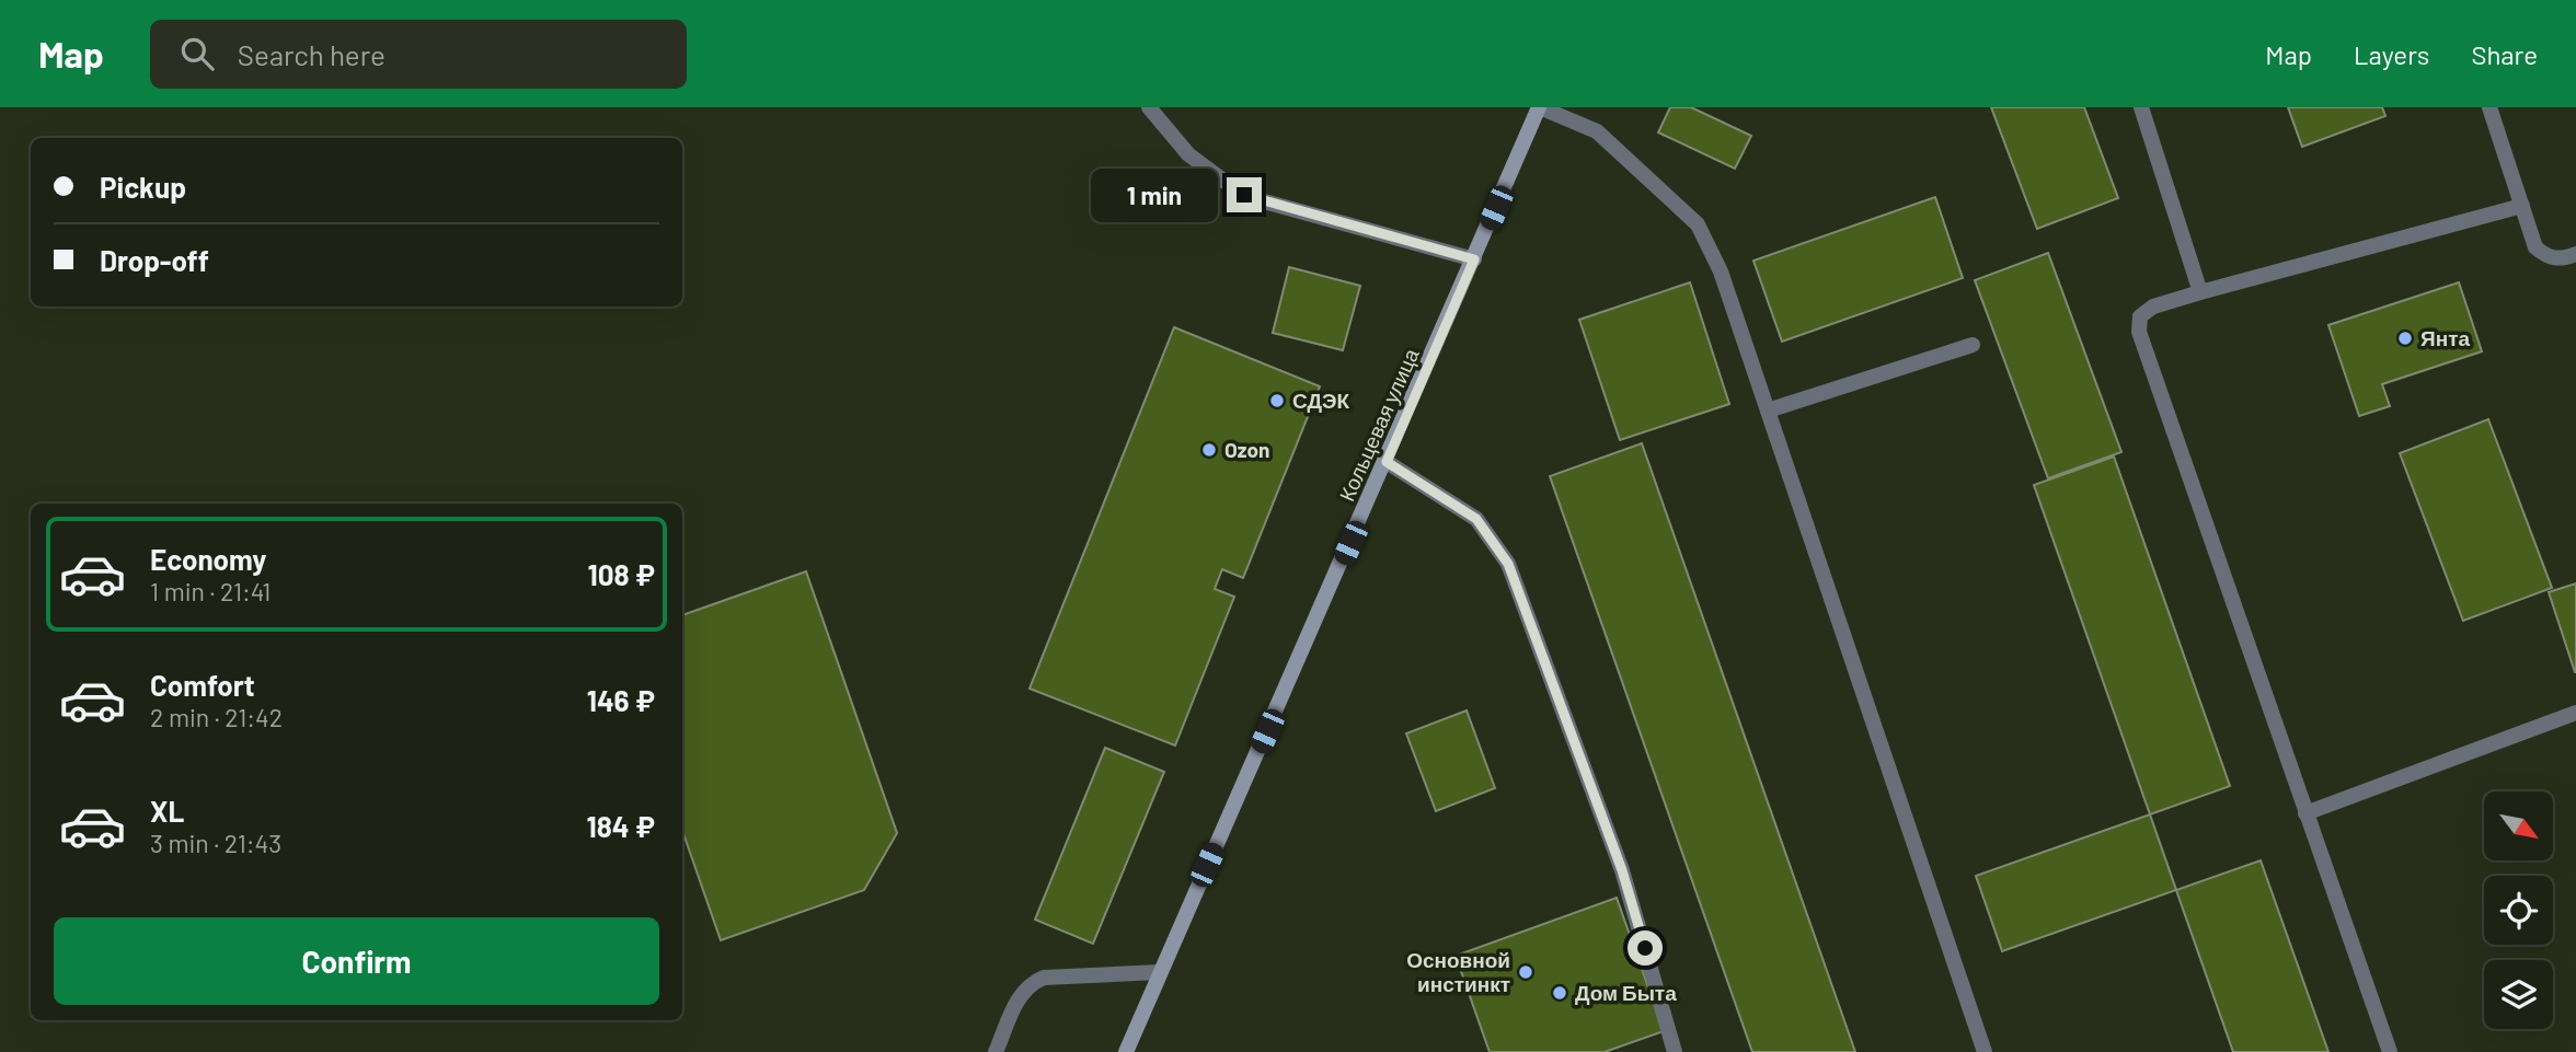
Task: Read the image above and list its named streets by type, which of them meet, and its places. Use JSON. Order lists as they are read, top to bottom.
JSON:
{
  "streets": {
    "street": ["Кольцевая улица"]
  },
  "places": [
    "Янта",
    "СДЭК",
    "Ozon",
    "Основной инстинкт",
    "Дом Быта"
  ],
  "north": "bottom right",
  "page": {
    "header": "Map",
    "search": "Search here",
    "nav": ["Map", "Layers", "Share"],
    "banner": ["Pickup", "Drop-off"],
    "bubble": "1 min",
    "list": [
      {
        "name": "Economy",
        "note": "1 min · 21:41",
        "value": "108 ₽"
      },
      {
        "name": "Comfort",
        "note": "2 min · 21:42",
        "value": "146 ₽"
      },
      {
        "name": "XL",
        "note": "3 min · 21:43",
        "value": "184 ₽"
      }
    ],
    "buttons": "Confirm"
  }
}
